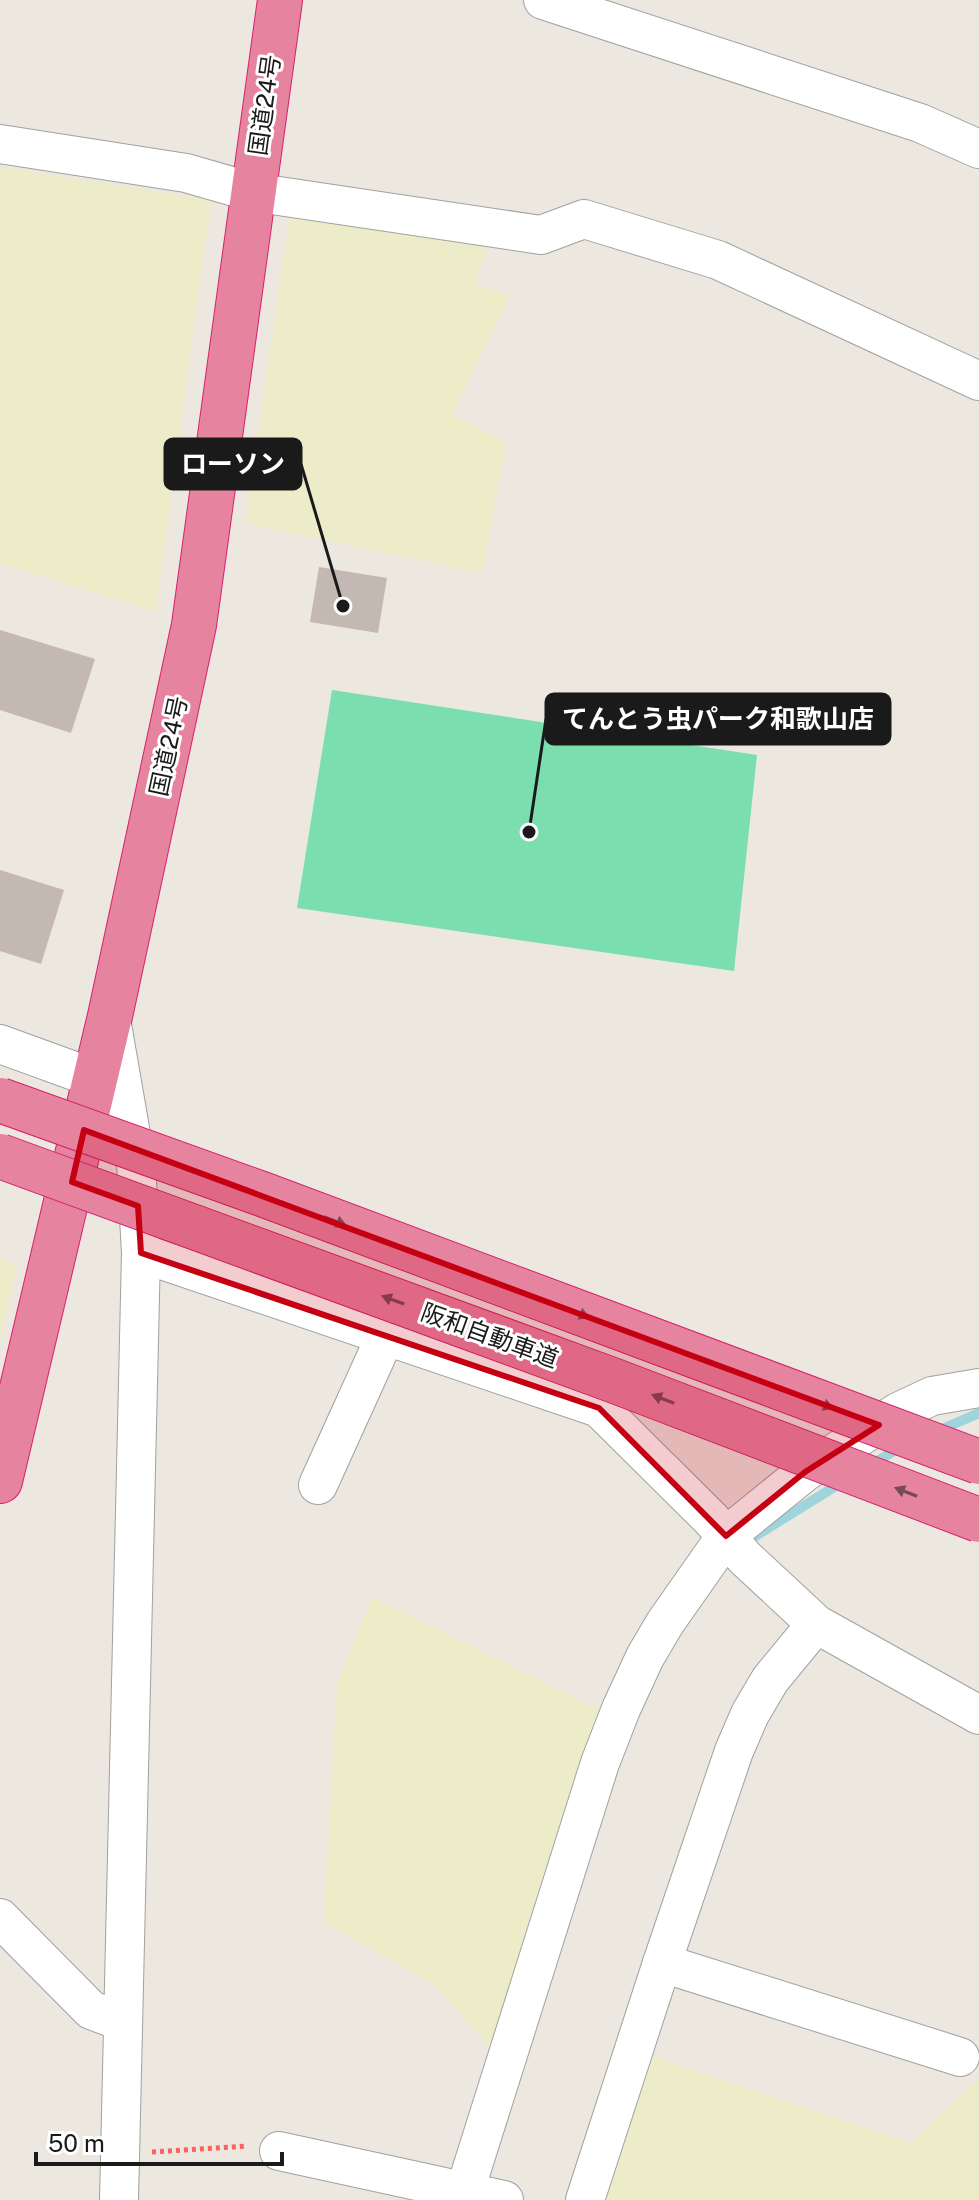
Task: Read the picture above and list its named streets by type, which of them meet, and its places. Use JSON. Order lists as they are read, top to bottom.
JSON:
{
  "streets": {
    "highway": ["国道24号", "阪和自動車道"]
  },
  "places": ["ローソン", "てんとう虫パーク和歌山店"],
  "scale_bar": "50 m"
}
